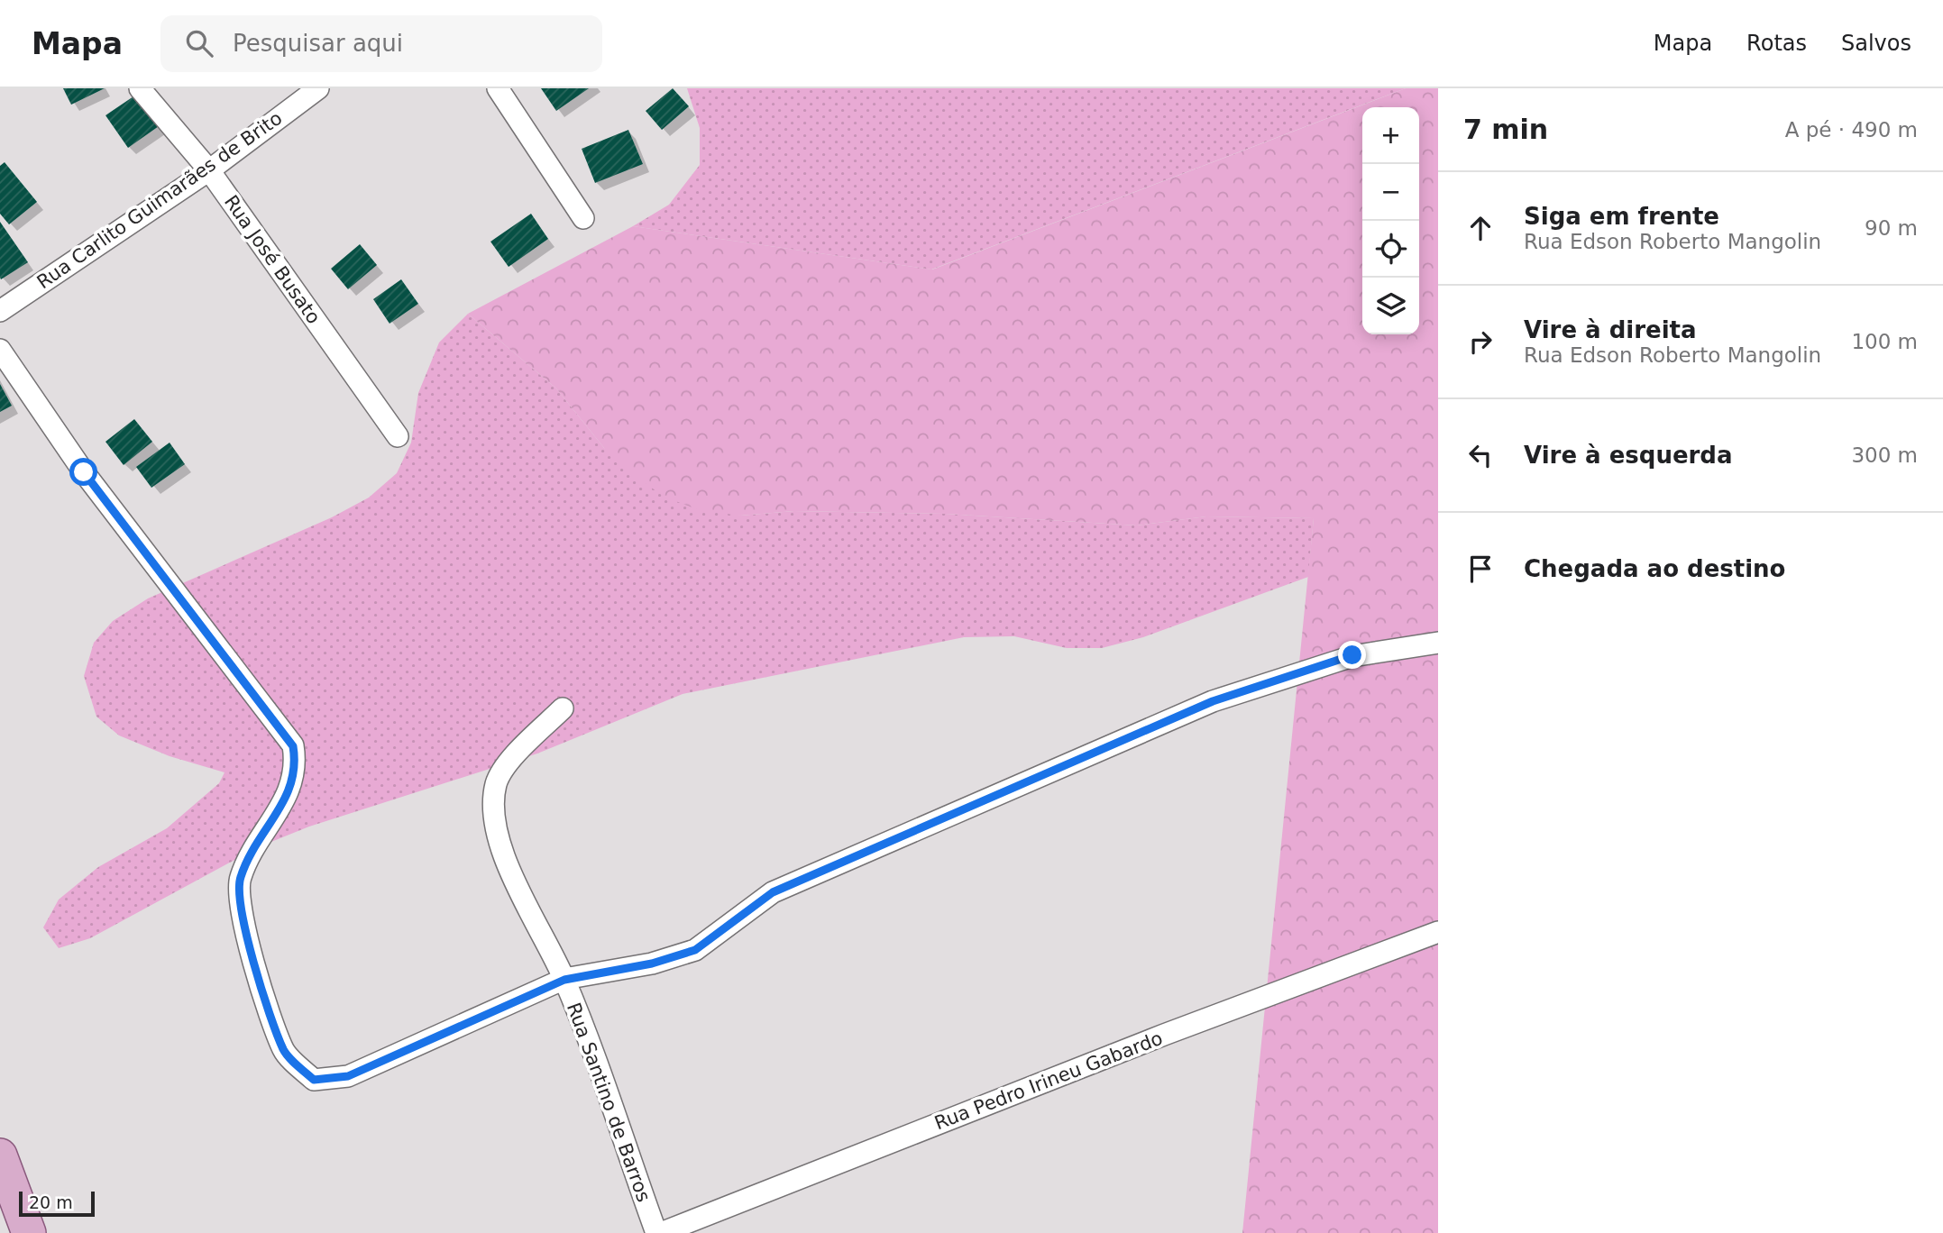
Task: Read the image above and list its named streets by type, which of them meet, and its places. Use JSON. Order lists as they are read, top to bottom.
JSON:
{
  "streets": {
    "street": [
      "Rua Carlito Guimarães de Brito",
      "Rua José Busato",
      "Rua Pedro Irineu Gabardo",
      "Rua Santino de Barros"
    ]
  },
  "crossings": [
    ["Rua Carlito Guimarães de Brito", "Rua José Busato"],
    ["Rua Pedro Irineu Gabardo", "Rua Santino de Barros"]
  ],
  "scale_bar": "20 m",
  "page": {
    "header": "Mapa",
    "search": "Pesquisar aqui",
    "nav": ["Mapa", "Rotas", "Salvos"],
    "heading": ["7 min", "A pé · 490 m"],
    "map_buttons": ["+", "−"],
    "list": [
      ["Siga em frente", "Rua Edson Roberto Mangolin", "90 m"],
      ["Vire à direita", "Rua Edson Roberto Mangolin", "100 m"],
      ["Vire à esquerda", "300 m"],
      "Chegada ao destino"
    ],
    "scale": "20 m"
  }
}
